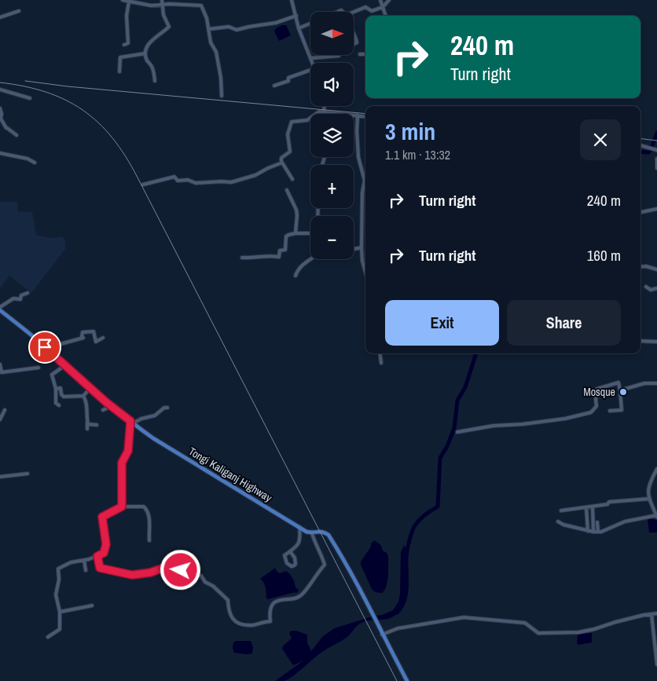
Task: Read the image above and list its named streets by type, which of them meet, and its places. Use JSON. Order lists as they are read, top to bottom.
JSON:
{
  "streets": {
    "main road": ["Tongi Kaliganj Highway"]
  },
  "places": ["Mosque"],
  "north": "right",
  "page": {
    "map_buttons": ["+", "−"],
    "turn": ["240 m", "Turn right"],
    "heading": ["3 min", "1.1 km · 13:32"],
    "list": [
      {
        "name": "Turn right",
        "value": "240 m"
      },
      {
        "name": "Turn right",
        "value": "160 m"
      }
    ],
    "buttons": ["Exit", "Share"]
  }
}
